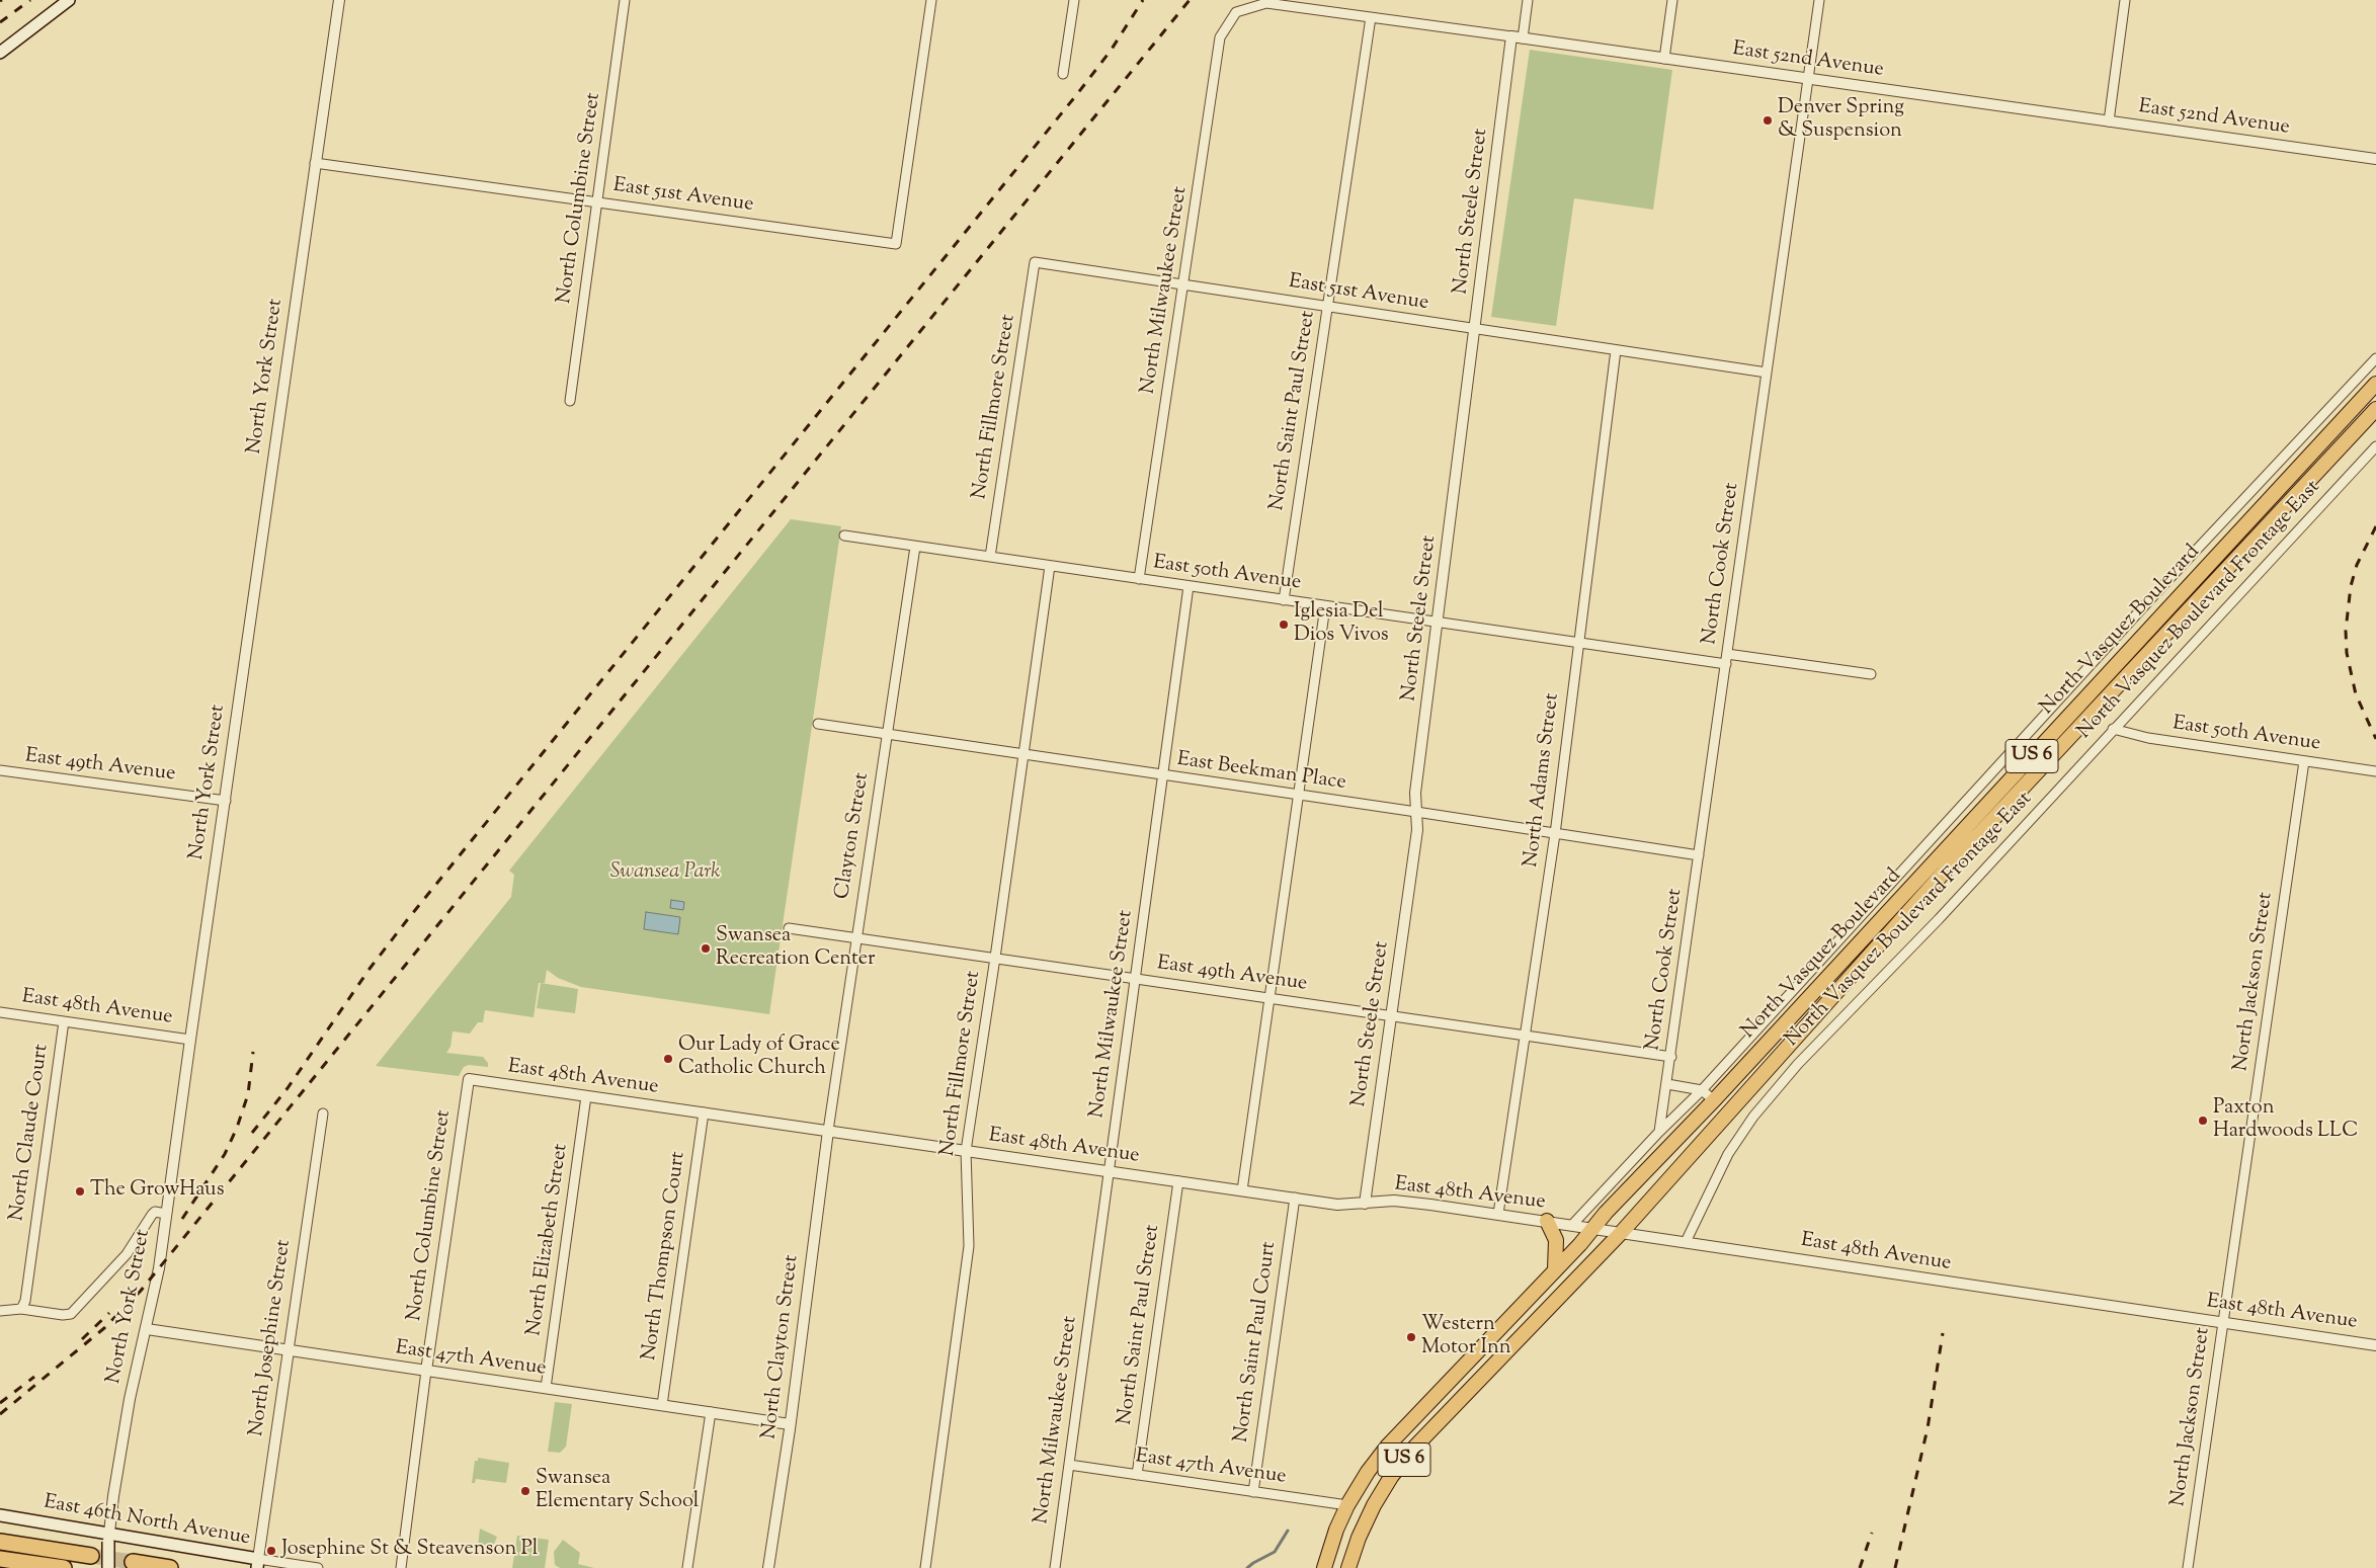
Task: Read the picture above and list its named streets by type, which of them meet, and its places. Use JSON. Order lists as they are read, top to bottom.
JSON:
{
  "streets": {
    "highway": ["North Vasquez Boulevard", "US 6"],
    "main road": ["North York Street", "East 46th North Avenue"],
    "street": [
      "East 52nd Avenue",
      "East 51st Avenue",
      "North Columbine Street",
      "North Steele Street",
      "North Milwaukee Street",
      "North Fillmore Street",
      "North Saint Paul Street",
      "North Cook Street",
      "East 50th Avenue",
      "North Vasquez Boulevard Frontage East",
      "East 49th Avenue",
      "East Beekman Place",
      "North Adams Street",
      "Clayton Street",
      "North Jackson Street",
      "East 48th Avenue",
      "North Claude Court",
      "North Elizabeth Street",
      "North Thompson Court",
      "North Josephine Street",
      "North Saint Paul Court",
      "North Clayton Street",
      "East 47th Avenue"
    ]
  },
  "crossings": [
    ["East 52nd Avenue", "North Steele Street"],
    ["East 52nd Avenue", "North Milwaukee Street"],
    ["East 52nd Avenue", "North Saint Paul Street"],
    ["East 52nd Avenue", "North Cook Street"],
    ["East 51st Avenue", "North Columbine Street"],
    ["East 51st Avenue", "North Steele Street"],
    ["East 51st Avenue", "North Milwaukee Street"],
    ["East 51st Avenue", "North York Street"],
    ["East 51st Avenue", "North Fillmore Street"],
    ["East 51st Avenue", "North Saint Paul Street"],
    ["East 51st Avenue", "North Cook Street"],
    ["East 51st Avenue", "North Adams Street"],
    ["North Columbine Street", "East 48th Avenue"],
    ["North Columbine Street", "East 47th Avenue"],
    ["North Steele Street", "East 50th Avenue"],
    ["North Steele Street", "East 49th Avenue"],
    ["North Steele Street", "East Beekman Place"],
    ["North Steele Street", "East 48th Avenue"],
    ["North Milwaukee Street", "East 50th Avenue"],
    ["North Milwaukee Street", "East 49th Avenue"],
    ["North Milwaukee Street", "East Beekman Place"],
    ["North Milwaukee Street", "East 48th Avenue"],
    ["North Milwaukee Street", "East 47th Avenue"],
    ["North York Street", "East 49th Avenue"],
    ["North York Street", "East 48th Avenue"],
    ["North York Street", "East 47th Avenue"],
    ["North York Street", "East 46th North Avenue"],
    ["North Fillmore Street", "East 50th Avenue"],
    ["North Fillmore Street", "East 49th Avenue"],
    ["North Fillmore Street", "East Beekman Place"],
    ["North Fillmore Street", "East 48th Avenue"],
    ["North Saint Paul Street", "East 50th Avenue"],
    ["North Saint Paul Street", "East 48th Avenue"],
    ["North Saint Paul Street", "East 47th Avenue"],
    ["North Cook Street", "East 50th Avenue"],
    ["North Cook Street", "East 49th Avenue"],
    ["North Cook Street", "East Beekman Place"],
    ["East 50th Avenue", "North Vasquez Boulevard Frontage East"],
    ["East 50th Avenue", "North Adams Street"],
    ["East 50th Avenue", "Clayton Street"],
    ["East 50th Avenue", "North Jackson Street"],
    ["North Vasquez Boulevard Frontage East", "East 48th Avenue"],
    ["North Vasquez Boulevard", "East 48th Avenue"],
    ["North Vasquez Boulevard", "East 47th Avenue"],
    ["East 49th Avenue", "North Adams Street"],
    ["East 49th Avenue", "Clayton Street"],
    ["East Beekman Place", "North Adams Street"],
    ["East Beekman Place", "Clayton Street"],
    ["North Adams Street", "East 48th Avenue"],
    ["Clayton Street", "East 48th Avenue"],
    ["Clayton Street", "North Clayton Street"],
    ["North Jackson Street", "East 48th Avenue"],
    ["East 48th Avenue", "North Claude Court"],
    ["East 48th Avenue", "North Elizabeth Street"],
    ["East 48th Avenue", "North Thompson Court"],
    ["East 48th Avenue", "North Saint Paul Court"],
    ["East 48th Avenue", "North Clayton Street"],
    ["North Elizabeth Street", "East 47th Avenue"],
    ["North Thompson Court", "East 47th Avenue"],
    ["North Josephine Street", "East 47th Avenue"],
    ["North Josephine Street", "East 46th North Avenue"],
    ["North Saint Paul Court", "East 47th Avenue"],
    ["North Clayton Street", "East 47th Avenue"]
  ],
  "parks": ["Swansea Park"],
  "places": [
    "Denver Spring & Suspension",
    "Iglesia Del Dios Vivos",
    "Swansea Recreation Center",
    "Our Lady of Grace Catholic Church",
    "Paxton Hardwoods LLC",
    "The GrowHaus",
    "Western Motor Inn",
    "Swansea Elementary School",
    "Josephine St & Steavenson Pl"
  ]
}
